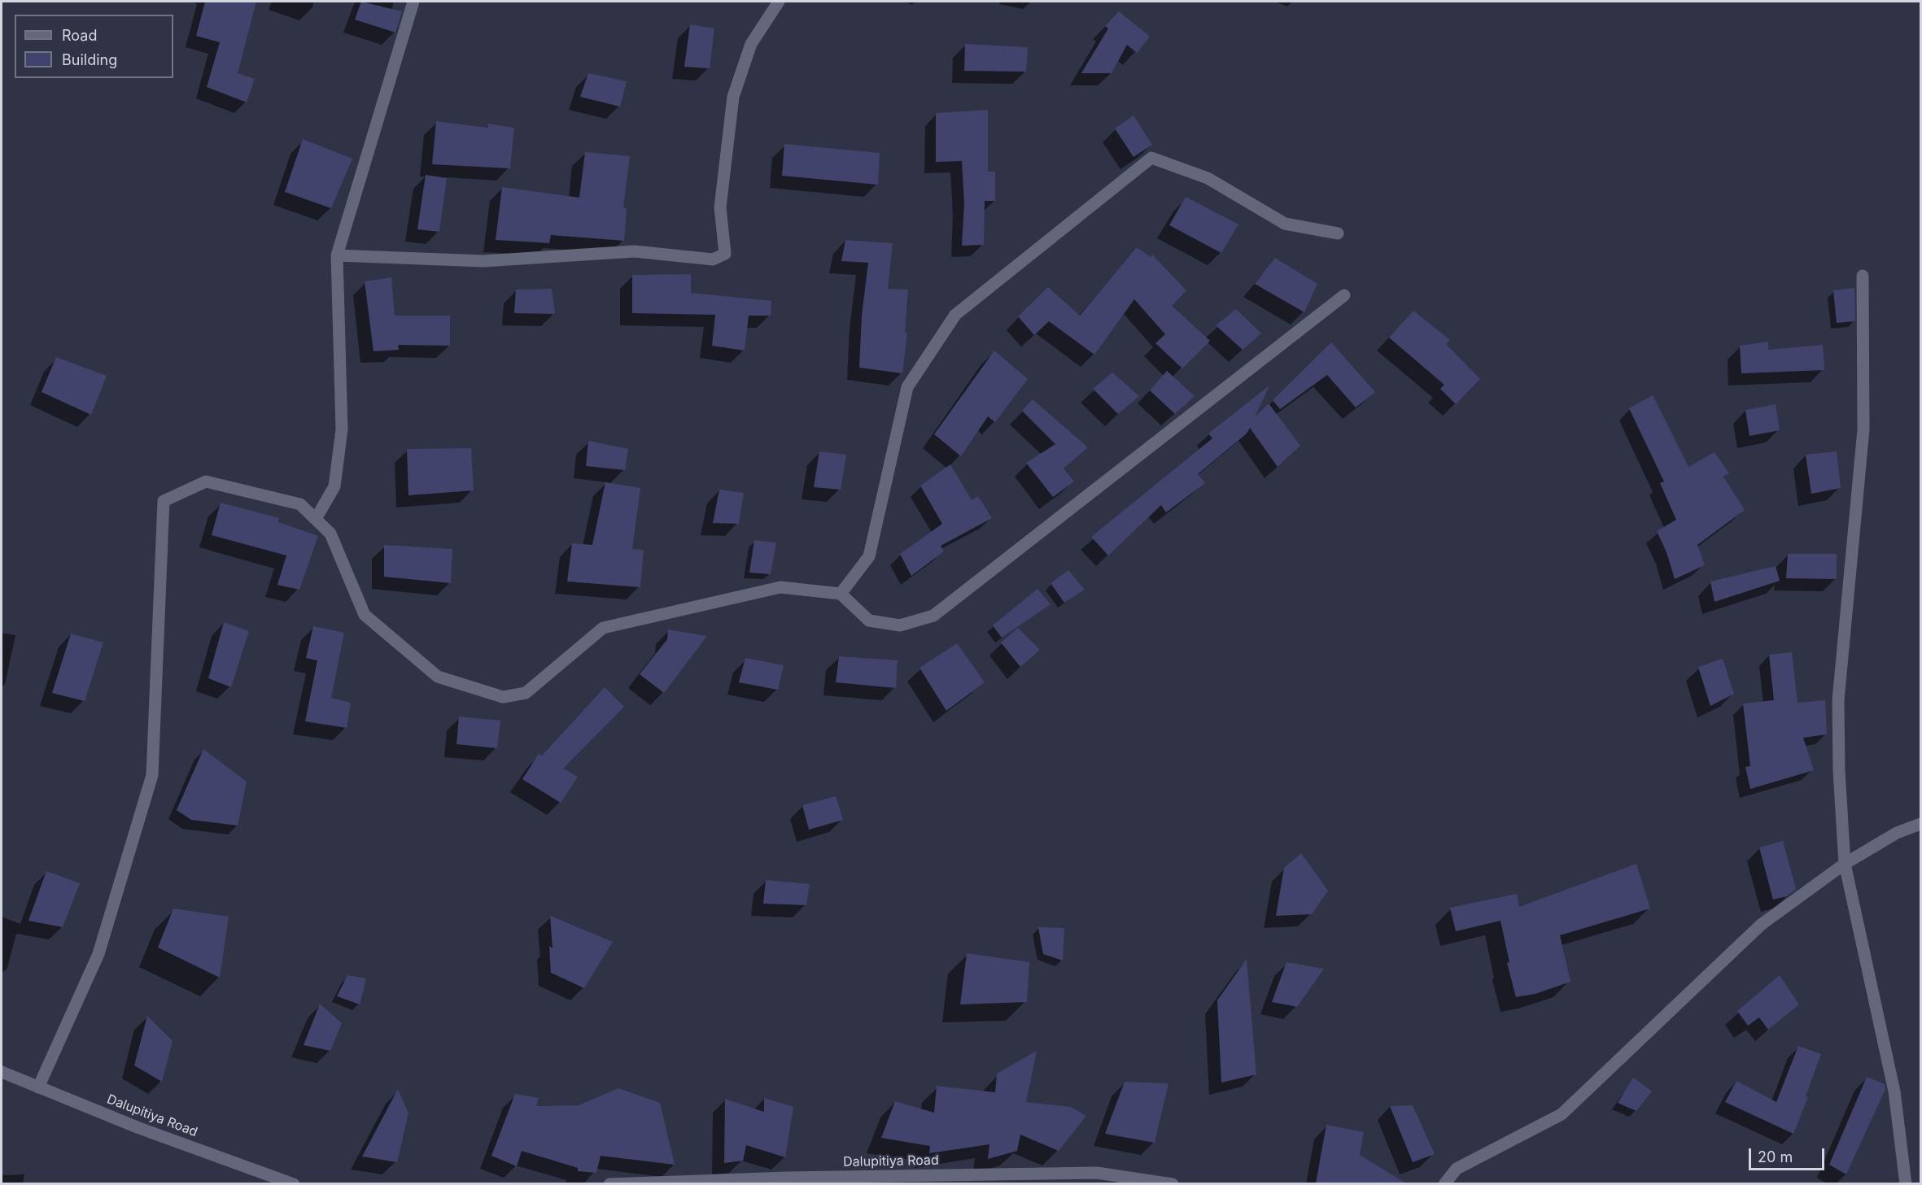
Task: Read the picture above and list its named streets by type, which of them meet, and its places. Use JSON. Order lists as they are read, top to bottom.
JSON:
{
  "streets": {
    "street": ["Dalupitiya Road"]
  },
  "legend": ["Road", "Building"],
  "scale_bar": "20 m"
}
